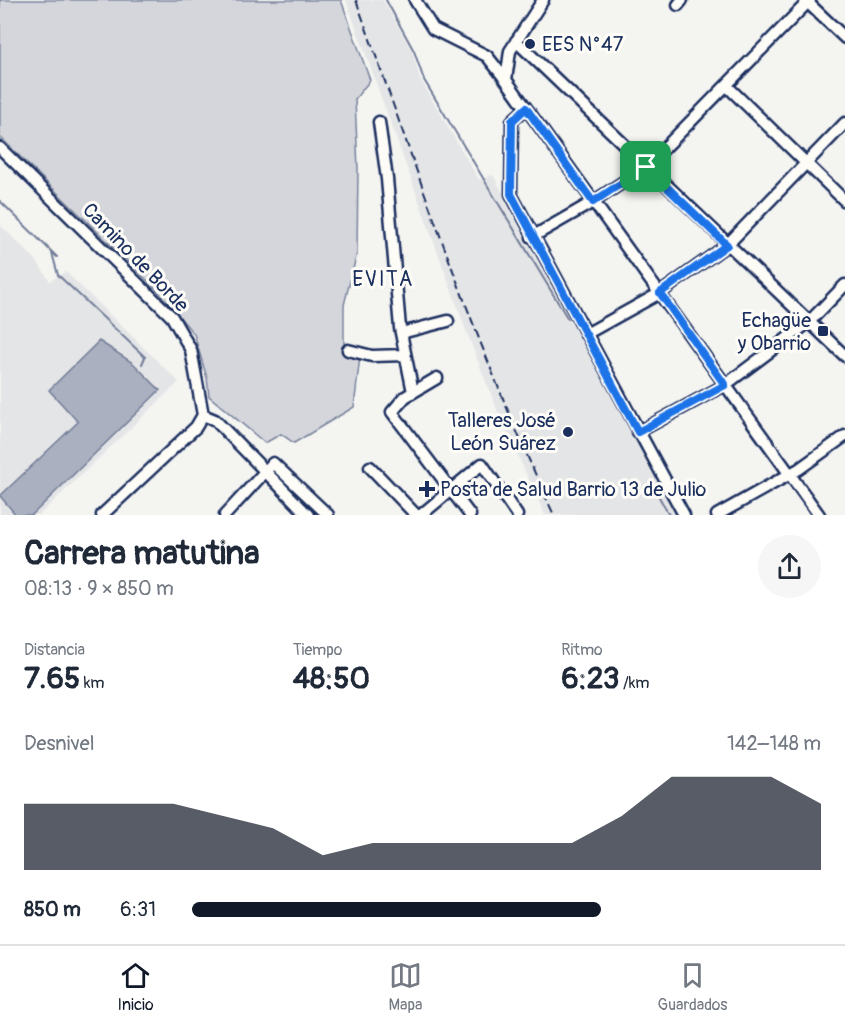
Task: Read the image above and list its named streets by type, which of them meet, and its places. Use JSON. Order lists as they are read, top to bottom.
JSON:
{
  "streets": {
    "street": ["Camino de Borde"]
  },
  "districts": ["EVITA"],
  "places": {
    "other": ["EES N°47", "Talleres José León Suárez"],
    "transit": ["Echagüe y Obarrio"],
    "health": ["Posta de Salud Barrio 13 de Julio"]
  },
  "page": {
    "heading": ["Carrera matutina", "08:13 · 9 × 850 m"],
    "stats": [
      ["Distancia", "7.65 km"],
      ["Tiempo", "48:50"],
      ["Ritmo", "6:23 /km"]
    ],
    "chart": ["Desnivel", "142–148 m"],
    "list": [
      {
        "name": "850 m",
        "note": "6:31"
      }
    ],
    "tabs": ["Inicio", "Mapa", "Guardados"]
  }
}
